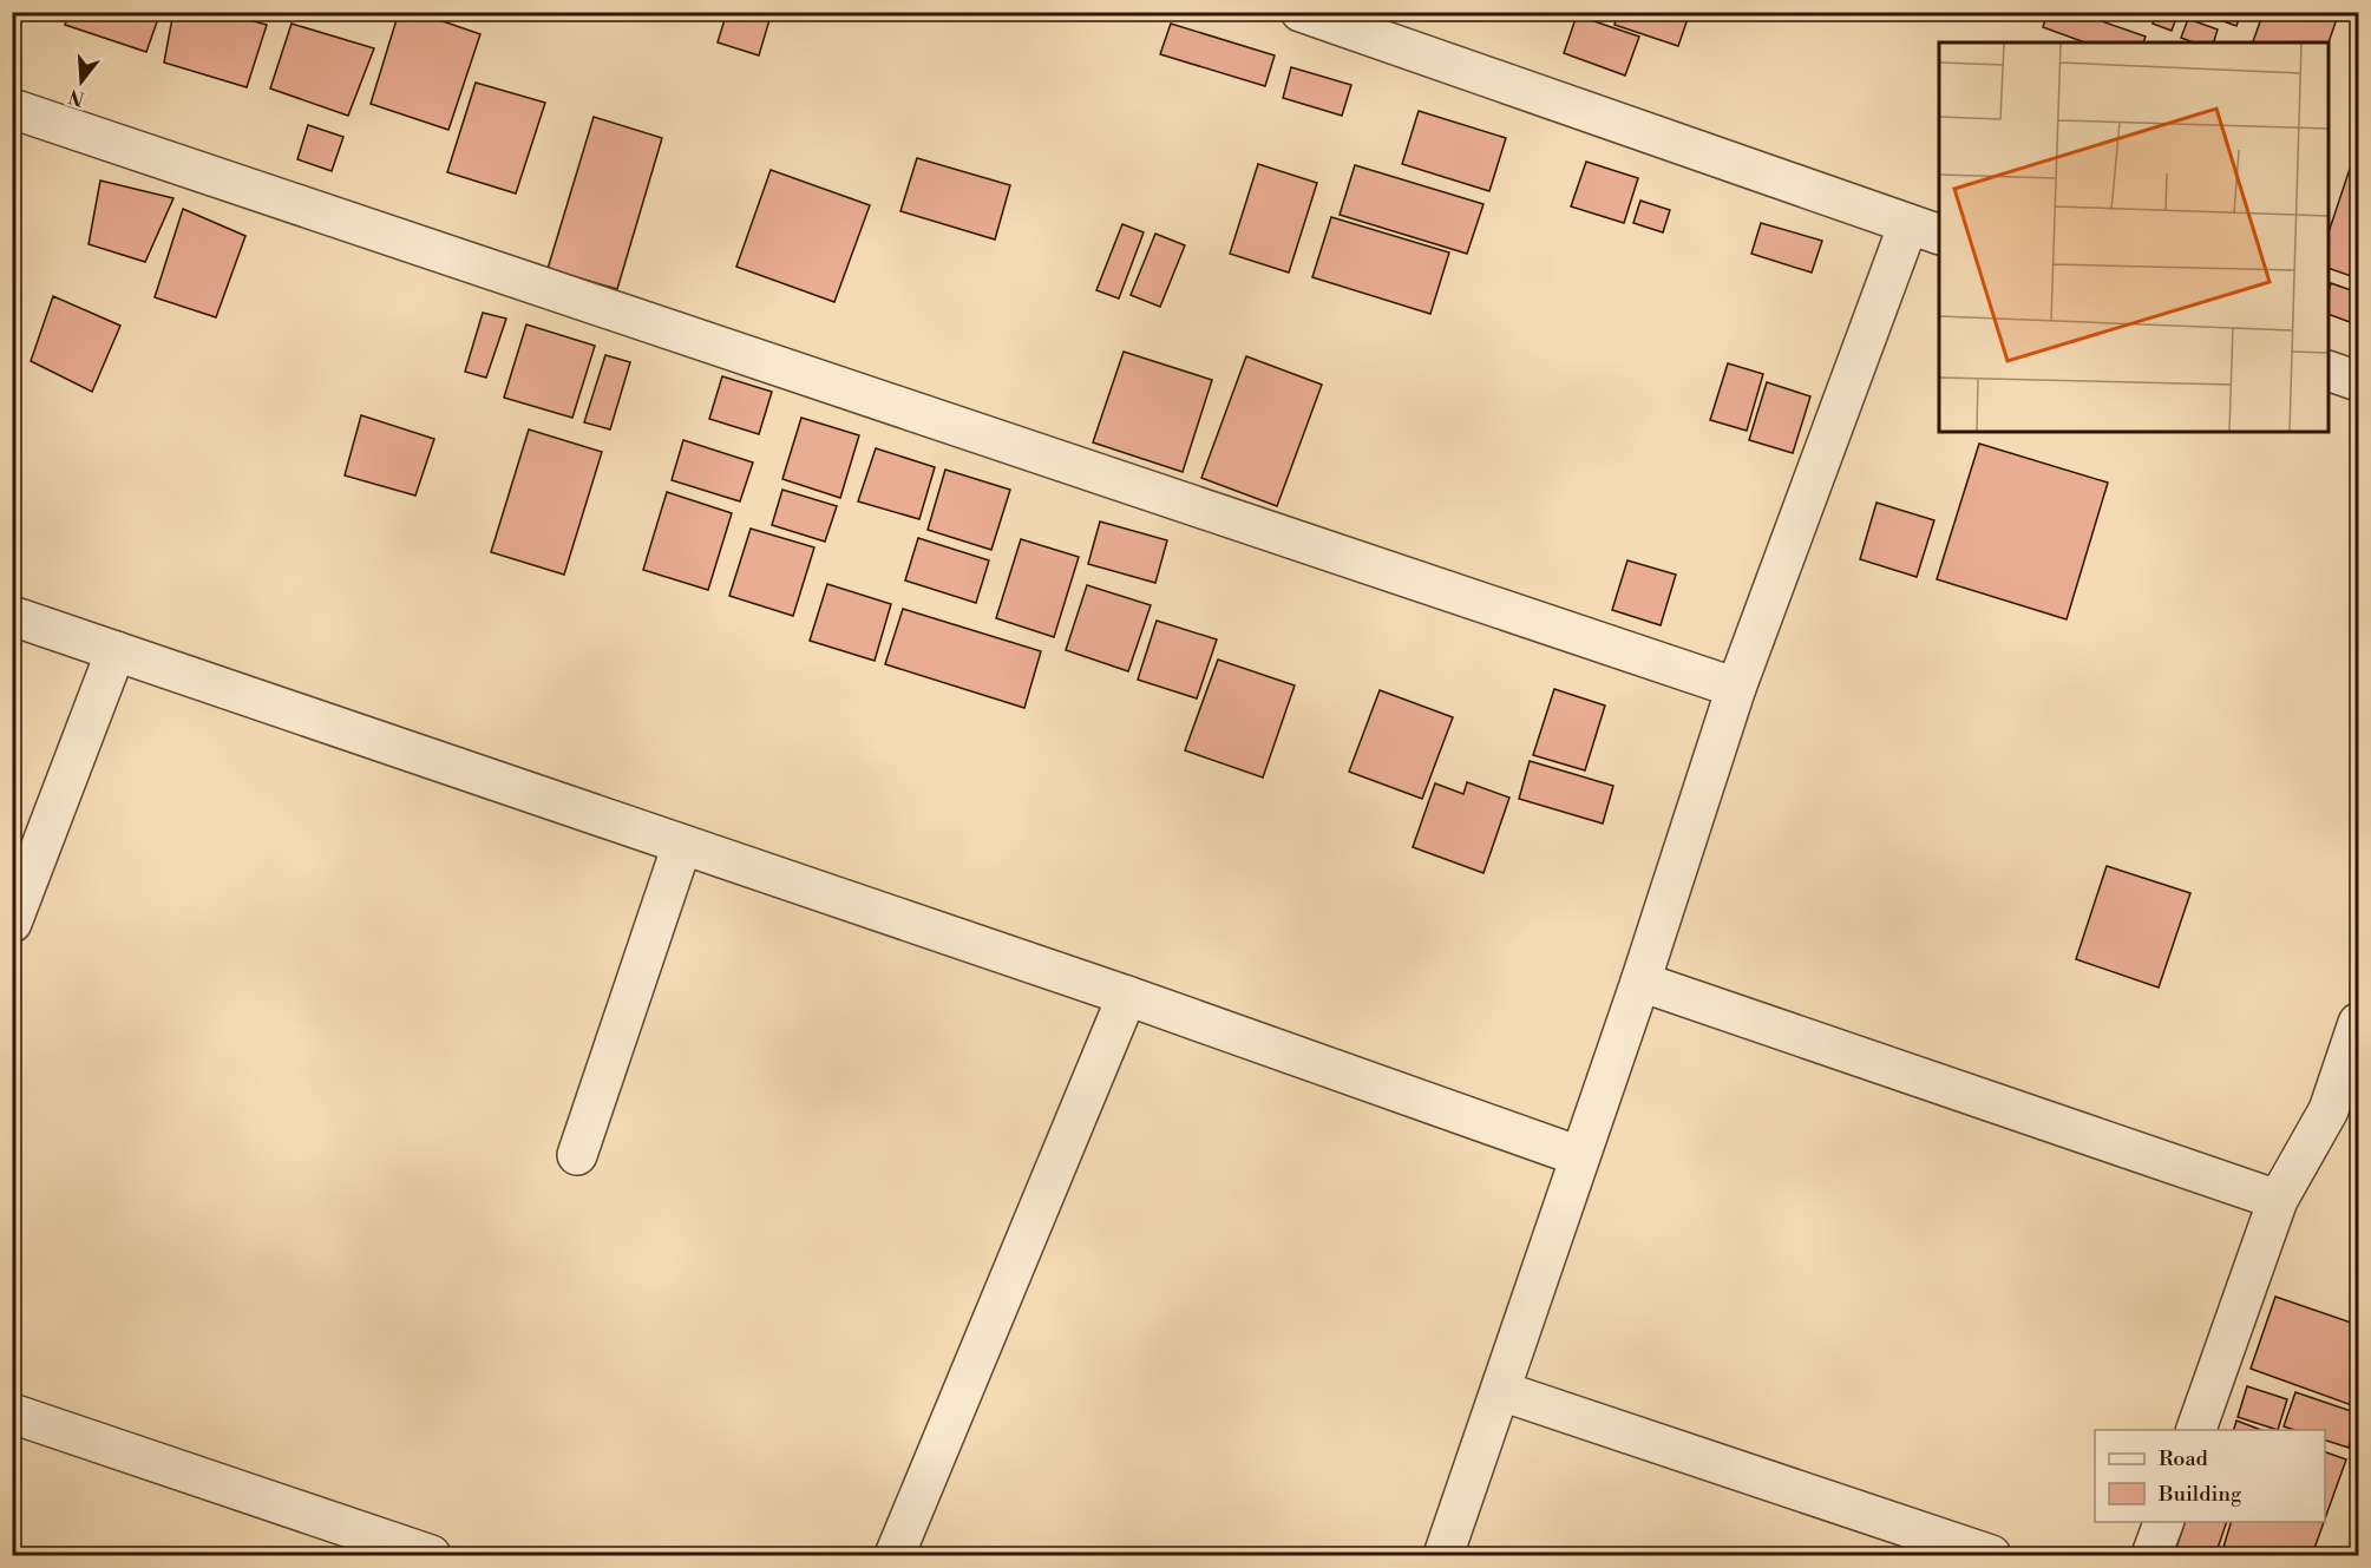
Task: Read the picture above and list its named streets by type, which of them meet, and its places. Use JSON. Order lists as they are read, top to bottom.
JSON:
{
  "legend": ["Road", "Building"],
  "north": "bottom"
}
